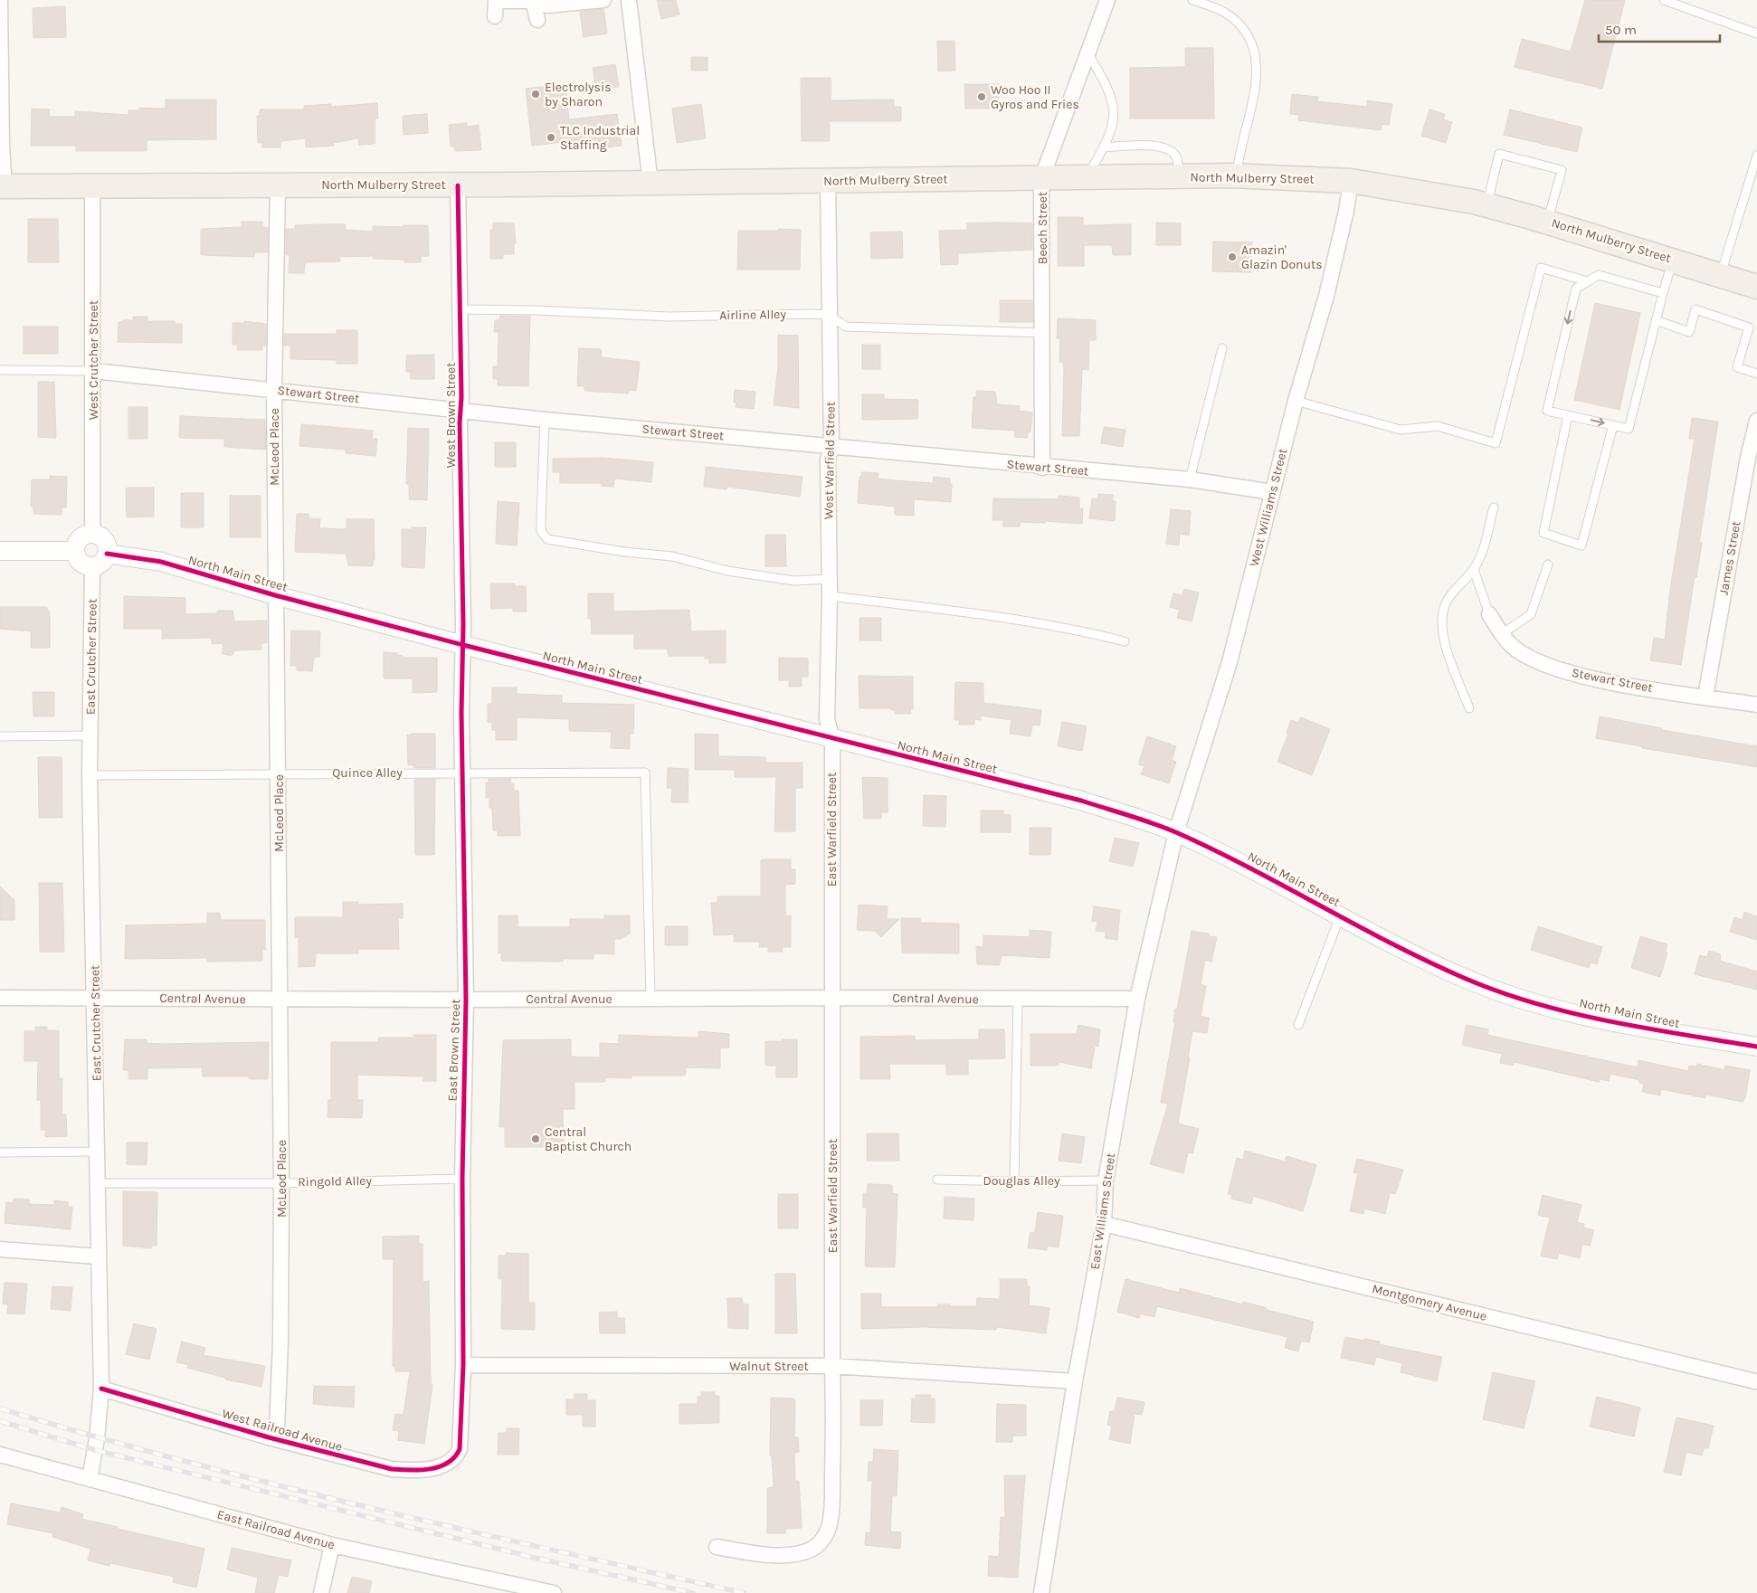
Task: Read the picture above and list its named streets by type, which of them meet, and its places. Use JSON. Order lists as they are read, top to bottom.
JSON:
{
  "streets": {
    "main road": ["North Mulberry Street"],
    "street": [
      "Beech Street",
      "West Crutcher Street",
      "Stewart Street",
      "West Brown Street",
      "McLeod Place",
      "West Warfield Street",
      "West Williams Street",
      "James Street",
      "North Main Street",
      "East Crutcher Street",
      "East Warfield Street",
      "Central Avenue",
      "East Brown Street",
      "East Williams Street",
      "Montgomery Avenue",
      "Walnut Street",
      "West Railroad Avenue",
      "East Railroad Avenue"
    ],
    "lane": [
      "Airline Alley",
      "Quince Alley",
      "Douglas Alley",
      "Ringold Alley"
    ]
  },
  "crossings": [
    ["North Mulberry Street", "Beech Street"],
    ["North Mulberry Street", "West Crutcher Street"],
    ["North Mulberry Street", "West Brown Street"],
    ["North Mulberry Street", "McLeod Place"],
    ["North Mulberry Street", "West Warfield Street"],
    ["North Mulberry Street", "West Williams Street"],
    ["Beech Street", "Stewart Street"],
    ["Airline Alley", "West Brown Street"],
    ["Airline Alley", "West Warfield Street"],
    ["West Crutcher Street", "Stewart Street"],
    ["West Crutcher Street", "North Main Street"],
    ["West Crutcher Street", "East Crutcher Street"],
    ["Stewart Street", "West Brown Street"],
    ["Stewart Street", "McLeod Place"],
    ["Stewart Street", "West Warfield Street"],
    ["Stewart Street", "West Williams Street"],
    ["Stewart Street", "James Street"],
    ["West Brown Street", "North Main Street"],
    ["West Brown Street", "East Brown Street"],
    ["McLeod Place", "North Main Street"],
    ["McLeod Place", "Quince Alley"],
    ["McLeod Place", "Central Avenue"],
    ["McLeod Place", "Ringold Alley"],
    ["McLeod Place", "West Railroad Avenue"],
    ["West Warfield Street", "North Main Street"],
    ["West Warfield Street", "East Warfield Street"],
    ["West Williams Street", "North Main Street"],
    ["West Williams Street", "East Williams Street"],
    ["North Main Street", "East Crutcher Street"],
    ["North Main Street", "East Warfield Street"],
    ["North Main Street", "East Brown Street"],
    ["North Main Street", "East Williams Street"],
    ["East Crutcher Street", "Quince Alley"],
    ["East Crutcher Street", "Central Avenue"],
    ["East Crutcher Street", "Ringold Alley"],
    ["East Crutcher Street", "West Railroad Avenue"],
    ["East Crutcher Street", "East Railroad Avenue"],
    ["Quince Alley", "Central Avenue"],
    ["Quince Alley", "East Brown Street"],
    ["East Warfield Street", "Central Avenue"],
    ["East Warfield Street", "Walnut Street"],
    ["Central Avenue", "East Brown Street"],
    ["Central Avenue", "East Williams Street"],
    ["East Brown Street", "Ringold Alley"],
    ["East Brown Street", "Walnut Street"],
    ["East Brown Street", "West Railroad Avenue"],
    ["Douglas Alley", "East Williams Street"],
    ["East Williams Street", "Montgomery Avenue"],
    ["East Williams Street", "Walnut Street"]
  ],
  "places": [
    "Electrolysis by Sharon",
    "Woo Hoo II Gyros and Fries",
    "TLC Industrial Staffing",
    "Amazin' Glazin Donuts",
    "Central Baptist Church"
  ],
  "scale_bar": "50 m"
}
